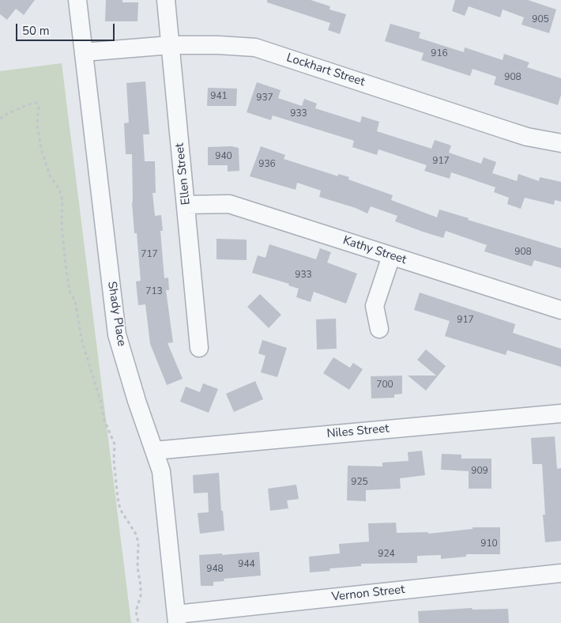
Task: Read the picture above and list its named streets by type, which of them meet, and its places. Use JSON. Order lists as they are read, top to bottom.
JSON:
{
  "streets": {
    "street": [
      "Lockhart Street",
      "Ellen Street",
      "Kathy Street",
      "Shady Place",
      "Niles Street",
      "Vernon Street"
    ]
  },
  "crossings": [
    ["Lockhart Street", "Ellen Street"],
    ["Lockhart Street", "Shady Place"],
    ["Ellen Street", "Kathy Street"],
    ["Shady Place", "Niles Street"],
    ["Shady Place", "Vernon Street"]
  ],
  "house_numbers": [
    "905",
    "916",
    "908",
    "941",
    "937",
    "933",
    "940",
    "917",
    "936",
    "908",
    "717",
    "933",
    "713",
    "917",
    "700",
    "909",
    "925",
    "910",
    "924",
    "944",
    "948"
  ],
  "scale_bar": "50 m"
}
